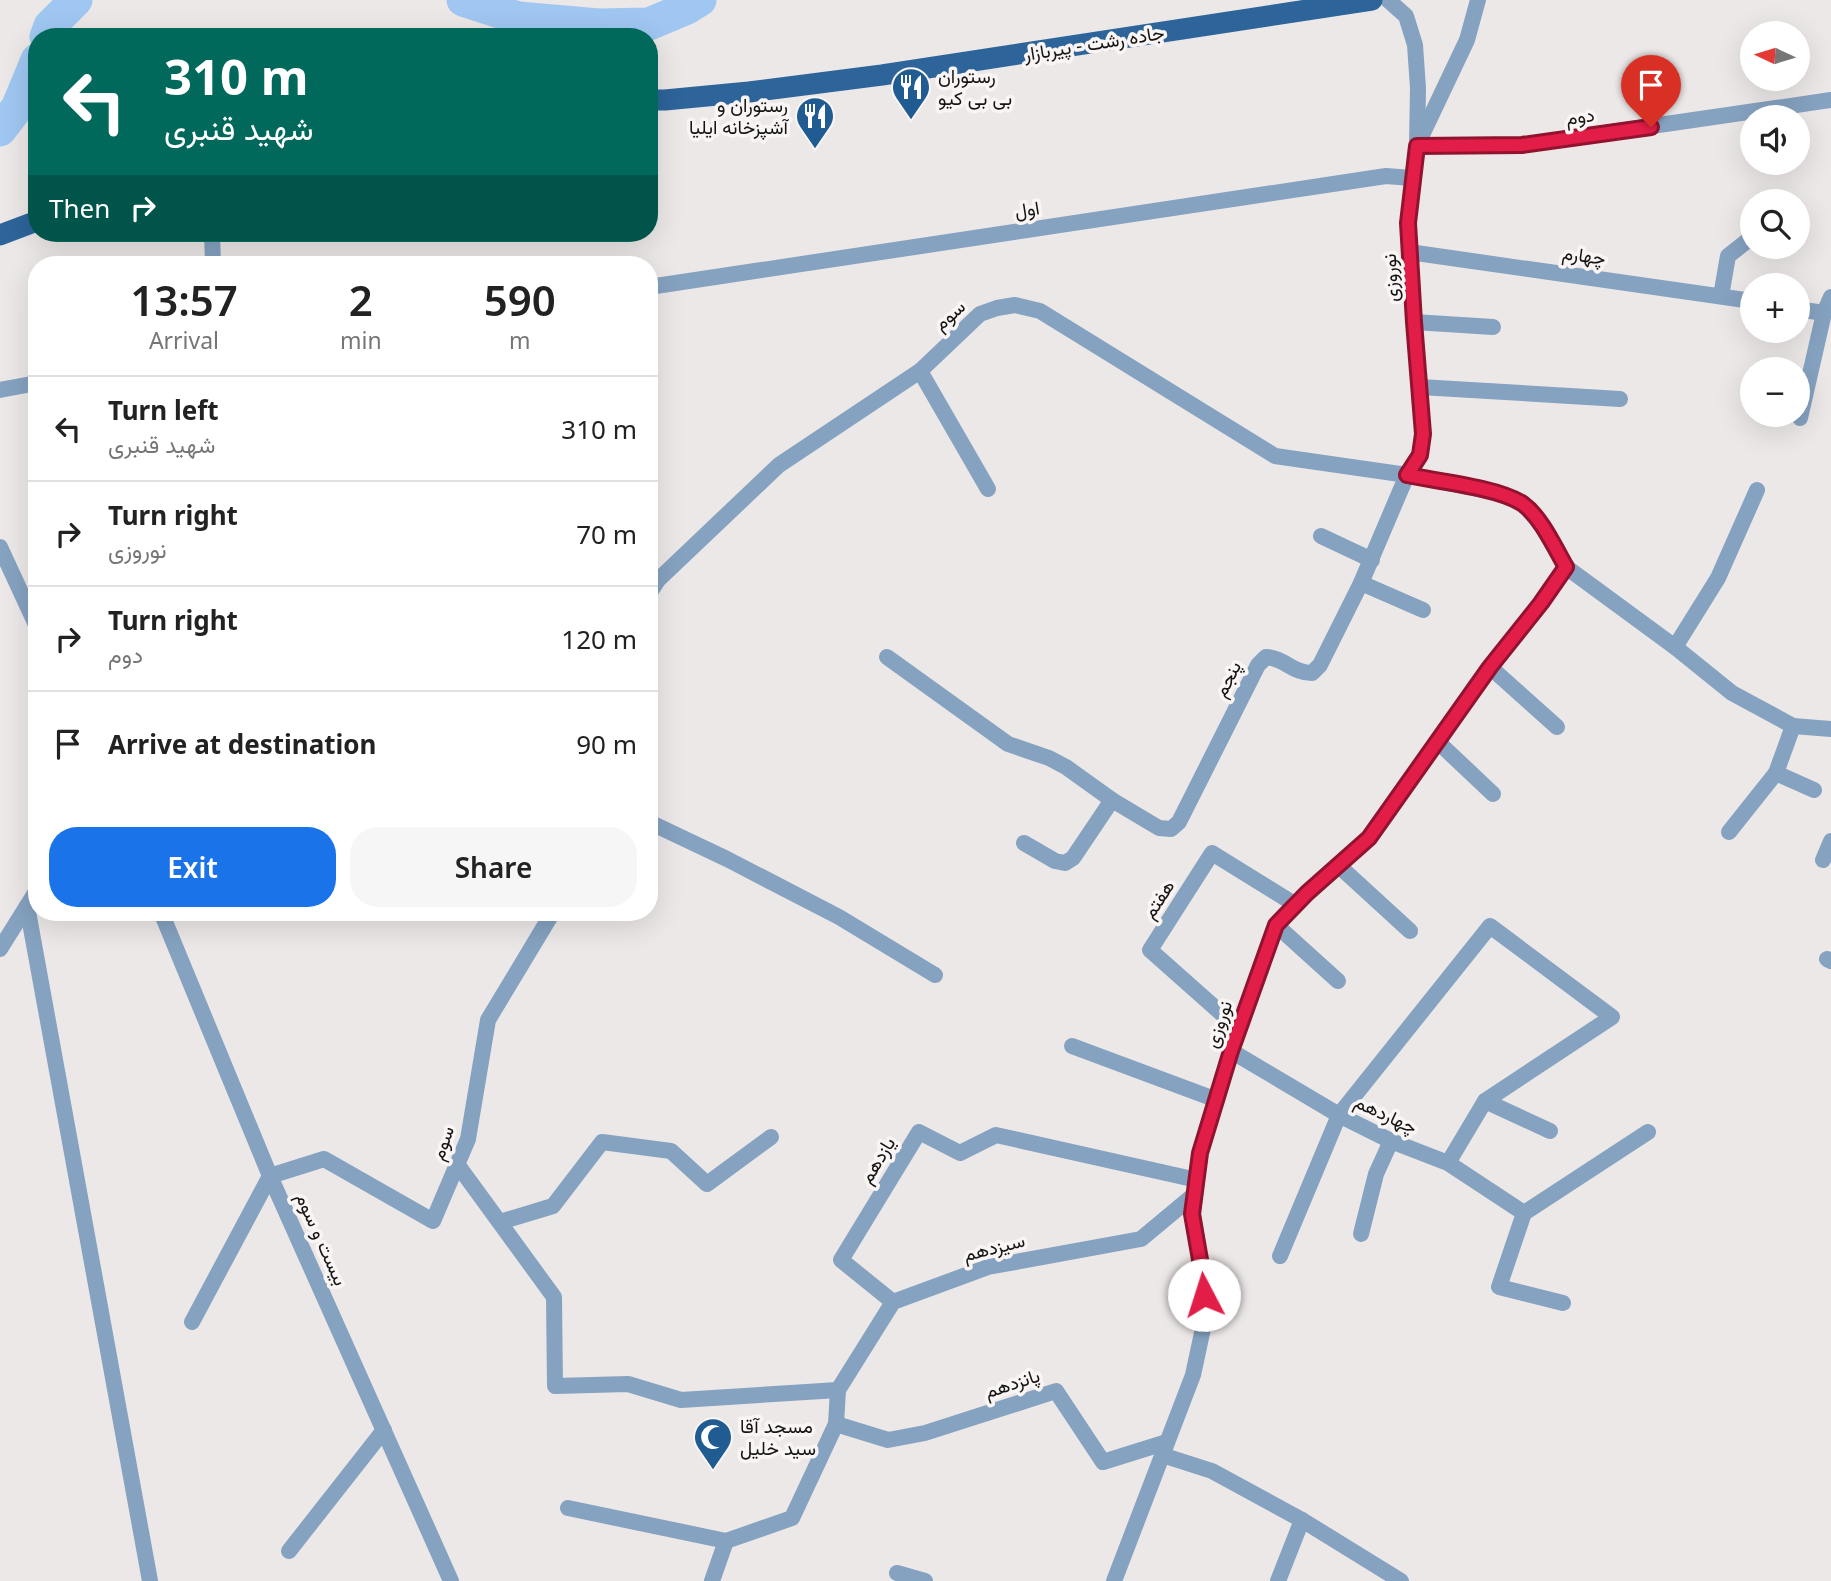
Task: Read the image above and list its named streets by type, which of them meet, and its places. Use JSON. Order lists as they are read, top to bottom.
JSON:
{
  "streets": {
    "main road": ["جاده رشت - پیربازار"],
    "street": [
      "دوم",
      "اول",
      "چهارم",
      "نوروزی",
      "سوم",
      "پنجم",
      "هفتم",
      "چهاردهم",
      "یازدهم",
      "بیست و سوم",
      "سیزدهم",
      "پانزدهم"
    ]
  },
  "crossings": [
    ["دوم", "نوروزی"],
    ["اول", "نوروزی"],
    ["چهارم", "نوروزی"],
    ["نوروزی", "سوم"],
    ["نوروزی", "پنجم"],
    ["نوروزی", "هفتم"],
    ["نوروزی", "چهاردهم"],
    ["نوروزی", "یازدهم"],
    ["نوروزی", "سیزدهم"],
    ["نوروزی", "پانزدهم"],
    ["سوم", "پنجم"],
    ["سوم", "بیست و سوم"],
    ["یازدهم", "سیزدهم"]
  ],
  "places": {
    "restaurant": ["رستوران بی بی کیو", "رستوران و آشپزخانه ایلیا"],
    "mosque": ["مسجد آقا سید خلیل"]
  },
  "north": "left",
  "page": {
    "map_buttons": ["+", "−"],
    "turn": ["310 m", "شهید قنبری"],
    "then": "Then",
    "eta": [
      "13:57",
      "Arrival",
      "2",
      "min",
      "590",
      "m"
    ],
    "list": [
      {
        "name": "Turn left",
        "note": "شهید قنبری",
        "value": "310 m"
      },
      {
        "name": "Turn right",
        "note": "نوروزی",
        "value": "70 m"
      },
      {
        "name": "Turn right",
        "note": "دوم",
        "value": "120 m"
      },
      {
        "name": "Arrive at destination",
        "value": "90 m"
      }
    ],
    "buttons": ["Exit", "Share"]
  }
}
